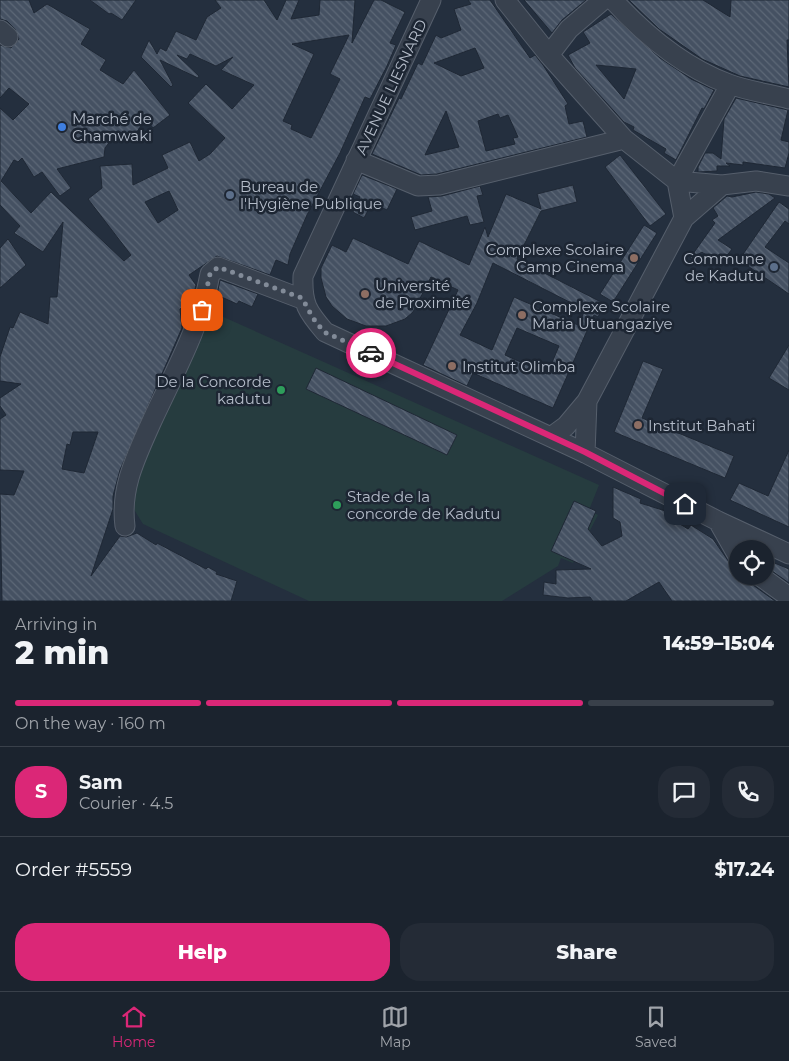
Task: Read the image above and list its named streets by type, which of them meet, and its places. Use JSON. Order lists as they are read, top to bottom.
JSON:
{
  "streets": {
    "street": ["AVENUE LIESNARD"]
  },
  "places": [
    "Marché de Chamwaki",
    "Bureau de l'Hygiène Publique",
    "Complexe Scolaire Camp Cinema",
    "Commune de Kadutu",
    "Université de Proximité",
    "Complexe Scolaire Maria Utuangaziye",
    "Institut Olimba",
    "De la Concorde kadutu",
    "Institut Bahati",
    "Stade de la concorde de Kadutu"
  ],
  "page": {
    "heading": ["2 min", "Arriving in", "14:59–15:04"],
    "panel": [
      "Sam",
      "Courier · 4.5",
      "Order #5559",
      "$17.24"
    ],
    "bar": "On the way · 160 m",
    "round": "S",
    "buttons": ["Help", "Share"],
    "tabs": ["Home", "Map", "Saved"]
  }
}
